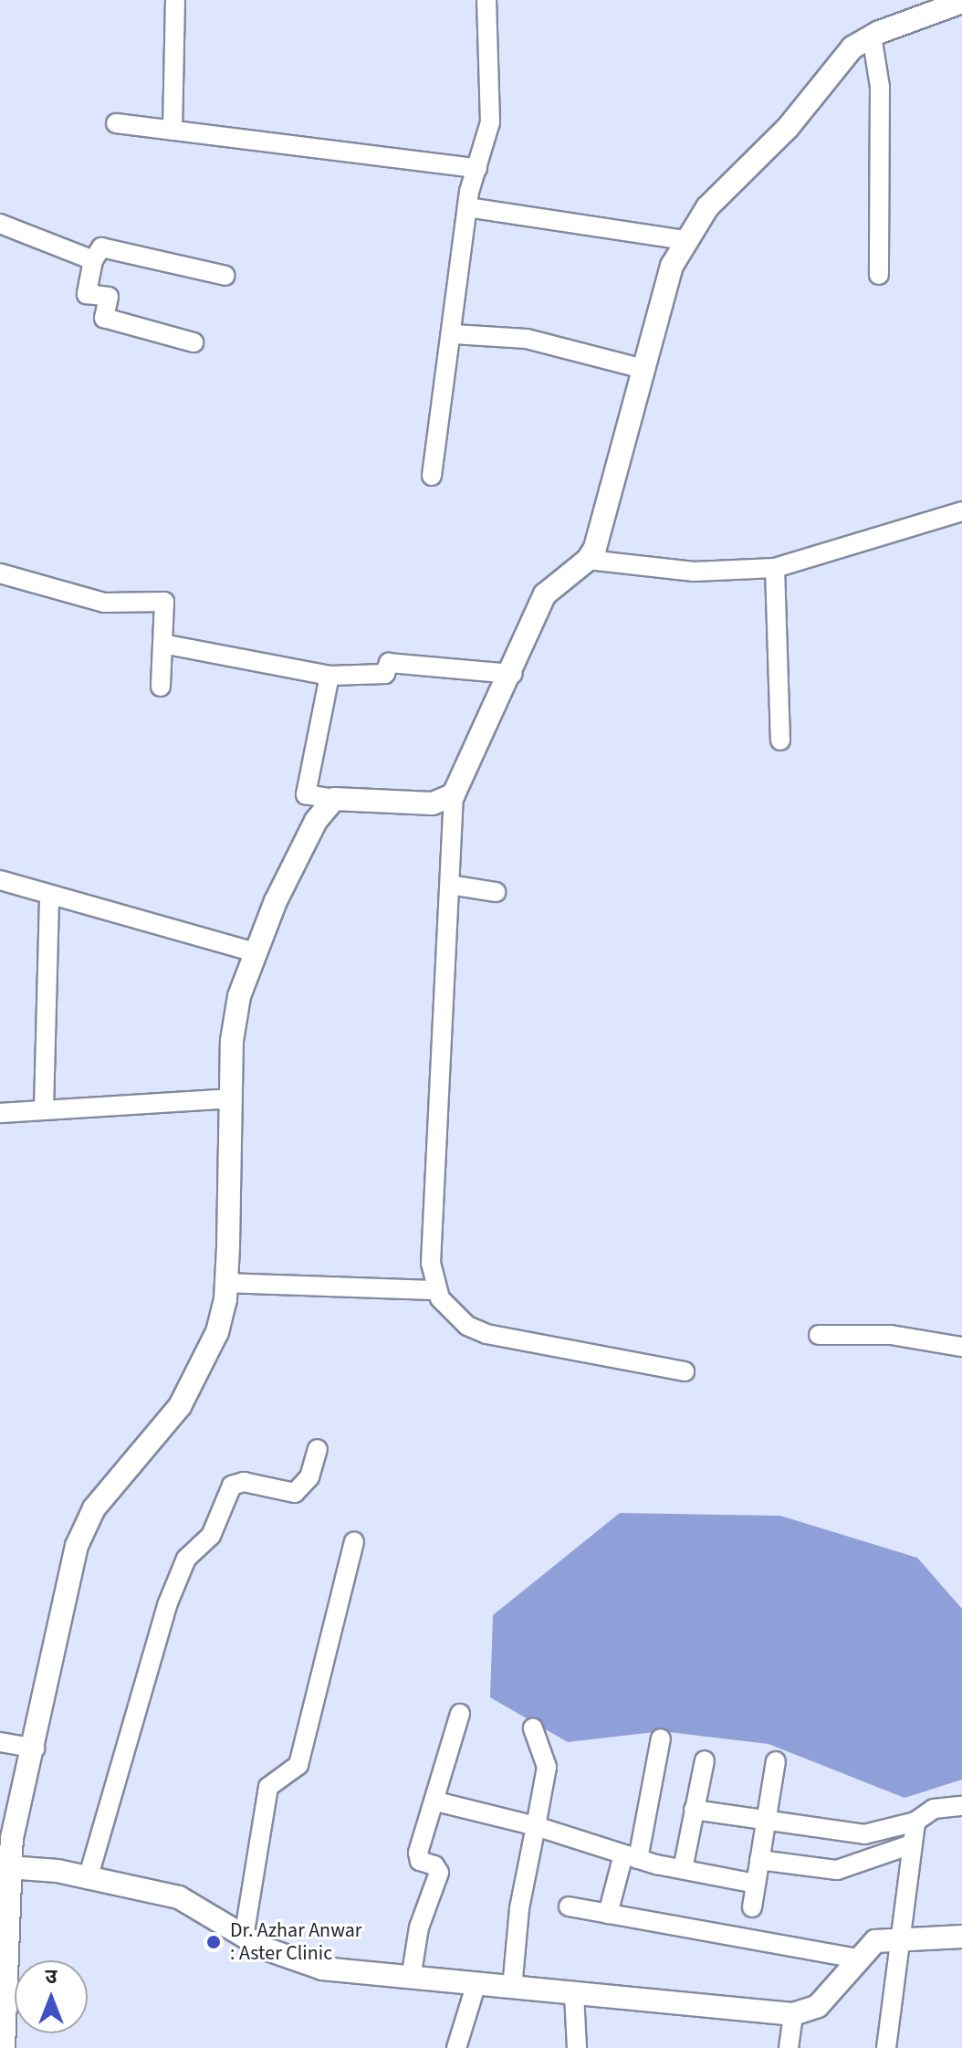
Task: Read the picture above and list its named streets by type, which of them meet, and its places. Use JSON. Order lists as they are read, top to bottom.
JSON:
{
  "places": ["Dr. Azhar Anwar : Aster Clinic"],
  "north": "top"
}
